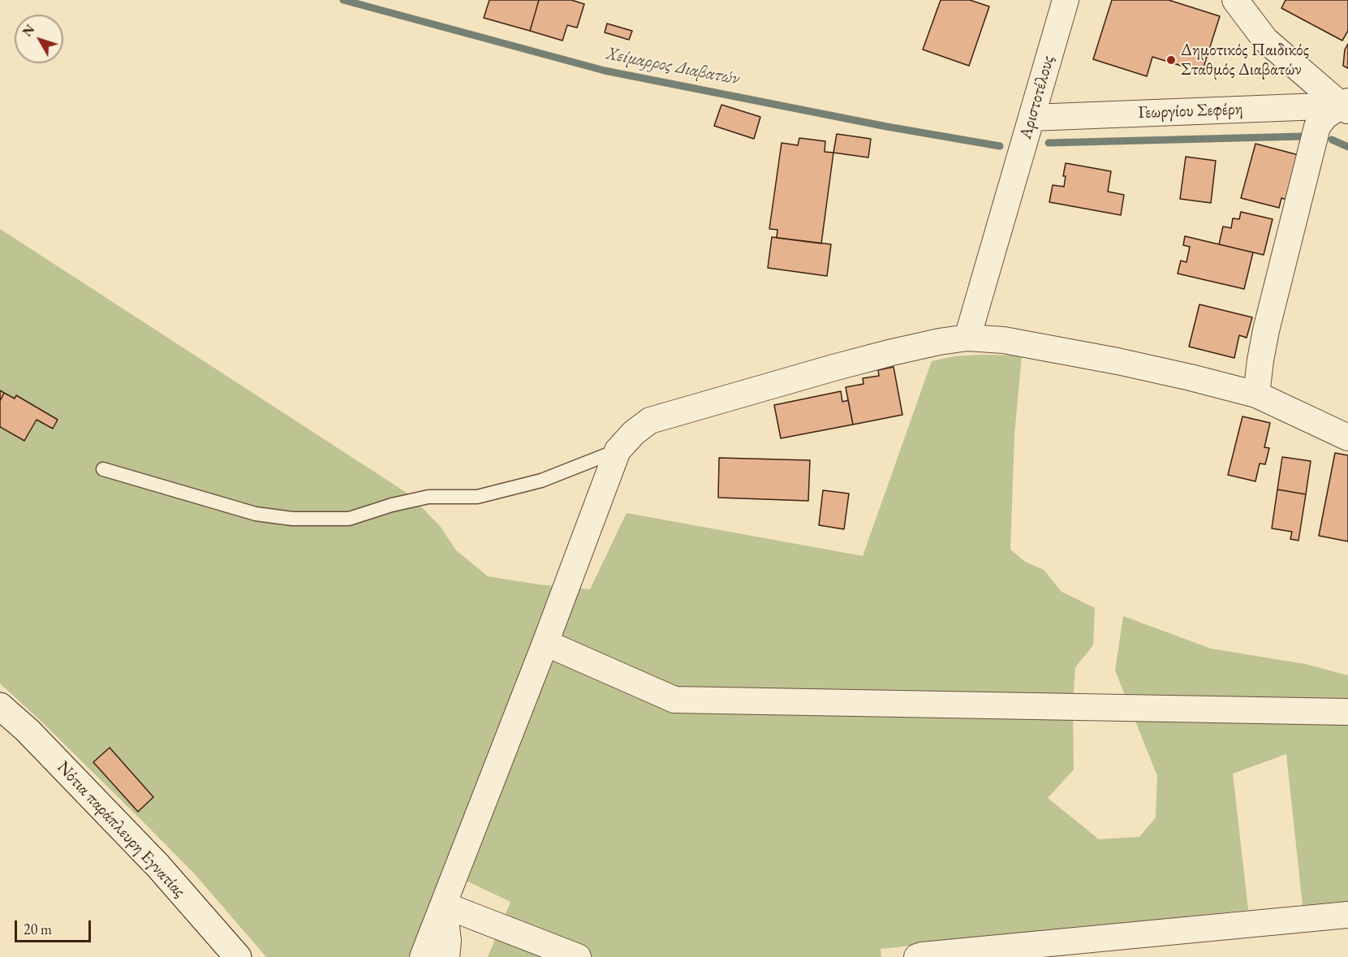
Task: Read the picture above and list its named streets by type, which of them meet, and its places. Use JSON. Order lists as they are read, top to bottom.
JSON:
{
  "streets": {
    "street": ["Αριστοτέλους", "Γεωργίου Σεφέρη", "Νότια παράπλευρη Εγνατίας"]
  },
  "crossings": [
    ["Αριστοτέλους", "Γεωργίου Σεφέρη"]
  ],
  "water": ["Χείμαρρος Διαβατών"],
  "places": ["Δημοτικός Παιδικός Σταθμός Διαβατών"],
  "scale_bar": "20 m",
  "north": "top left"
}
